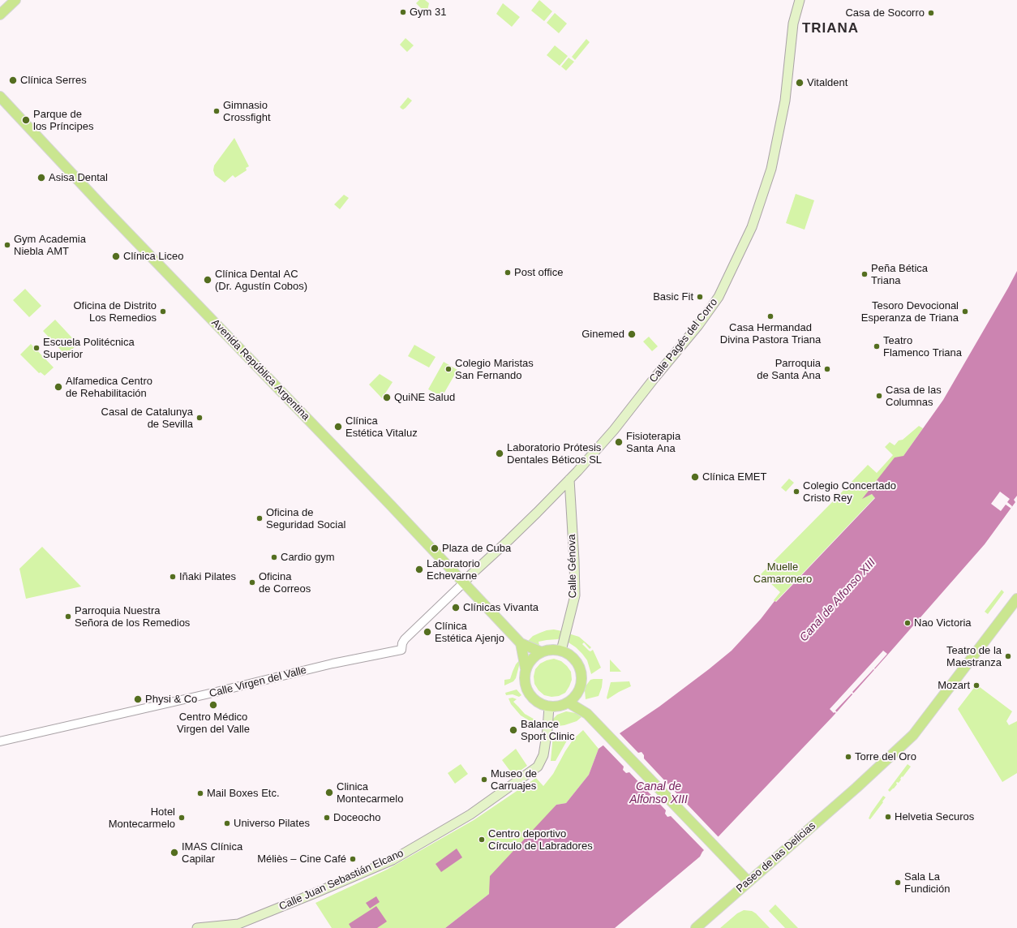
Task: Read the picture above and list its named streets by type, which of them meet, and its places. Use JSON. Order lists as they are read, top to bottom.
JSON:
{
  "streets": {
    "main road": [
      "Calle Pagés del Corro",
      "Avenida República Argentina",
      "Calle Génova",
      "Paseo de las Delicias",
      "Calle Juan Sebastián Elcano"
    ],
    "street": ["Calle Virgen del Valle"]
  },
  "crossings": [
    ["Calle Pagés del Corro", "Avenida República Argentina"],
    ["Calle Pagés del Corro", "Calle Génova"],
    ["Calle Pagés del Corro", "Calle Virgen del Valle"],
    ["Avenida República Argentina", "Calle Virgen del Valle"],
    ["Calle Génova", "Calle Juan Sebastián Elcano"]
  ],
  "districts": ["TRIANA"],
  "water": ["Canal de Alfonso XIII"],
  "parks": ["Muelle Camaronero"],
  "places": [
    "Gym 31",
    "Casa de Socorro",
    "Clínica Serres",
    "Vitaldent",
    "Gimnasio Crossfight",
    "Parque de los Príncipes",
    "Asisa Dental",
    "Gym Academia Niebla AMT",
    "Clínica Liceo",
    "Post office",
    "Peña Bética Triana",
    "Clínica Dental AC (Dr. Agustín Cobos)",
    "Basic Fit",
    "Oficina de Distrito Los Remedios",
    "Tesoro Devocional Esperanza de Triana",
    "Casa Hermandad Divina Pastora Triana",
    "Ginemed",
    "Teatro Flamenco Triana",
    "Escuela Politécnica Superior",
    "Colegio Maristas San Fernando",
    "Parroquia de Santa Ana",
    "Alfamedica Centro de Rehabilitación",
    "Casa de las Columnas",
    "QuiNE Salud",
    "Casal de Catalunya de Sevilla",
    "Clínica Estética Vitaluz",
    "Fisioterapia Santa Ana",
    "Laboratorio Prótesis Dentales Béticos SL",
    "Clínica EMET",
    "Colegio Concertado Cristo Rey",
    "Oficina de Seguridad Social",
    "Plaza de Cuba",
    "Cardio gym",
    "Laboratorio Echevarne",
    "Iñaki Pilates",
    "Oficina de Correos",
    "Clínicas Vivanta",
    "Parroquia Nuestra Señora de los Remedios",
    "Nao Victoria",
    "Clínica Estética Ajenjo",
    "Teatro de la Maestranza",
    "Mozart",
    "Physi & Co",
    "Centro Médico Virgen del Valle",
    "Balance Sport Clinic",
    "Torre del Oro",
    "Museo de Carruajes",
    "Clinica Montecarmelo",
    "Mail Boxes Etc.",
    "Helvetia Securos",
    "Hotel Montecarmelo",
    "Doceocho",
    "Universo Pilates",
    "Centro deportivo Círculo de Labradores",
    "IMAS Clínica Capilar",
    "Méliès – Cine Café",
    "Sala La Fundición"
  ]
}
